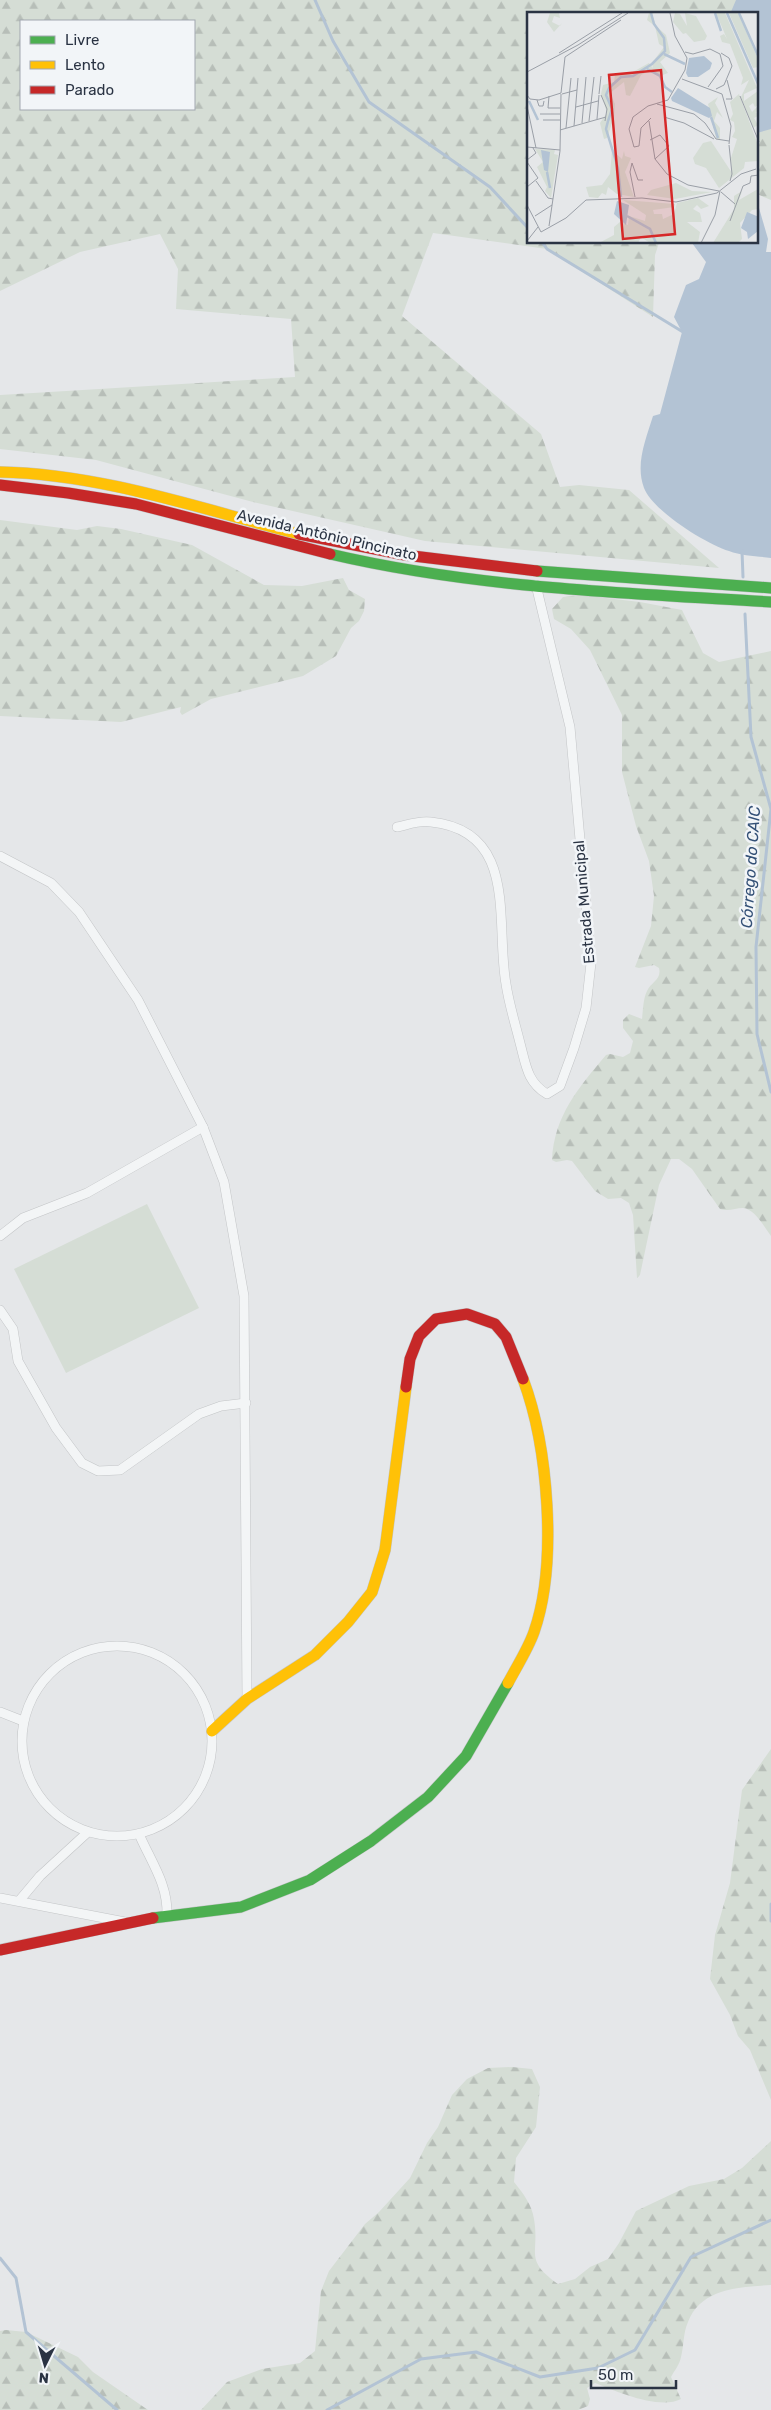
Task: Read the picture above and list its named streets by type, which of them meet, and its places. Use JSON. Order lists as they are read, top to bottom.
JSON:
{
  "streets": {
    "main road": ["Avenida Antônio Pincinato"],
    "street": ["Estrada Municipal"]
  },
  "crossings": [
    ["Avenida Antônio Pincinato", "Estrada Municipal"]
  ],
  "water": ["Córrego do CAIC"],
  "legend": ["Livre", "Lento", "Parado"],
  "scale_bar": "50 m",
  "north": "bottom"
}
